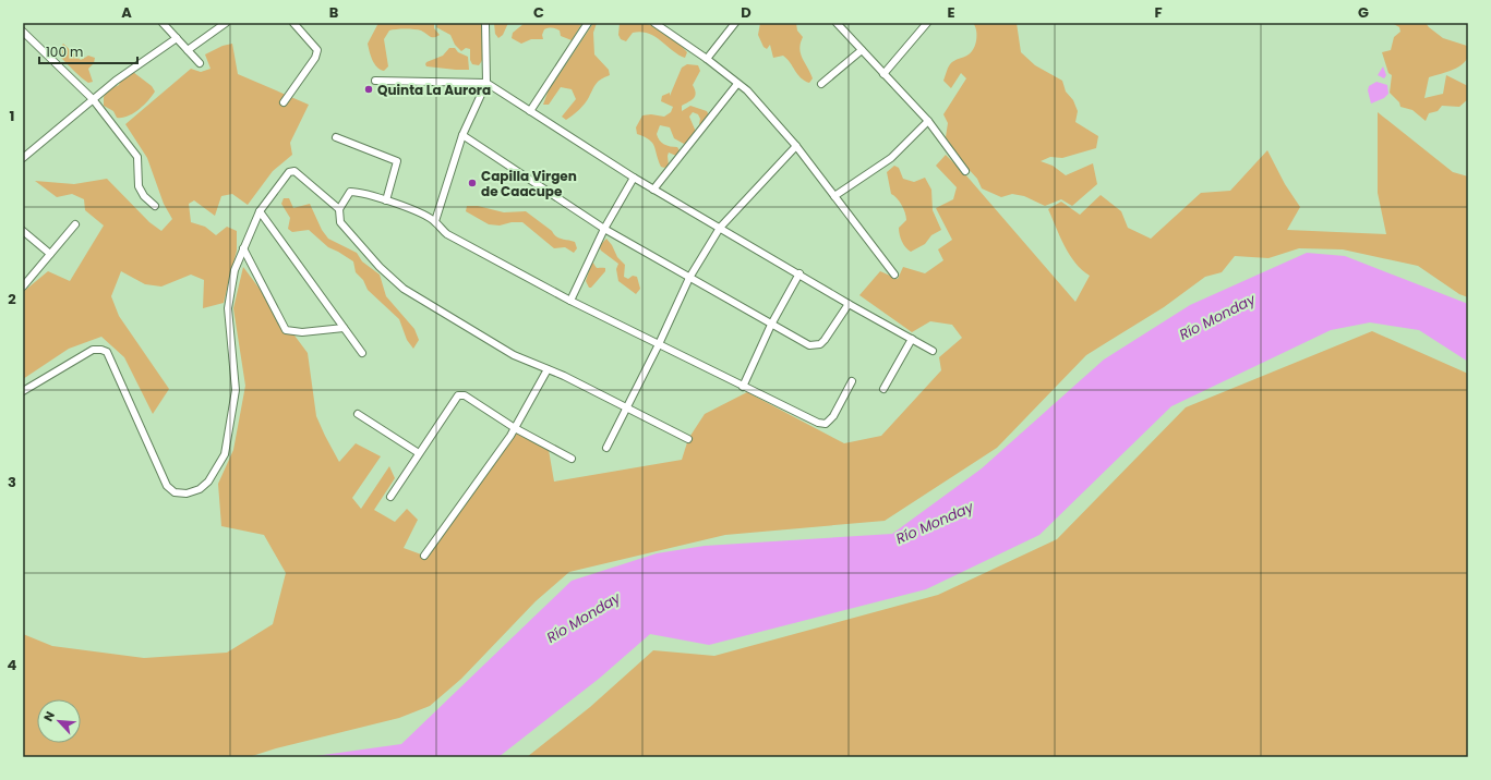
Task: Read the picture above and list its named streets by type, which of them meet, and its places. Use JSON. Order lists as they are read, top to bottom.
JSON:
{
  "water": ["Río Monday"],
  "places": ["Quinta La Aurora", "Capilla Virgen de Caacupe"],
  "scale_bar": "100 m",
  "north": "top left",
  "grid": {
    "columns": [
      "A",
      "B",
      "C",
      "D",
      "E",
      "F",
      "G"
    ],
    "rows": [
      "1",
      "2",
      "3",
      "4"
    ]
  }
}
